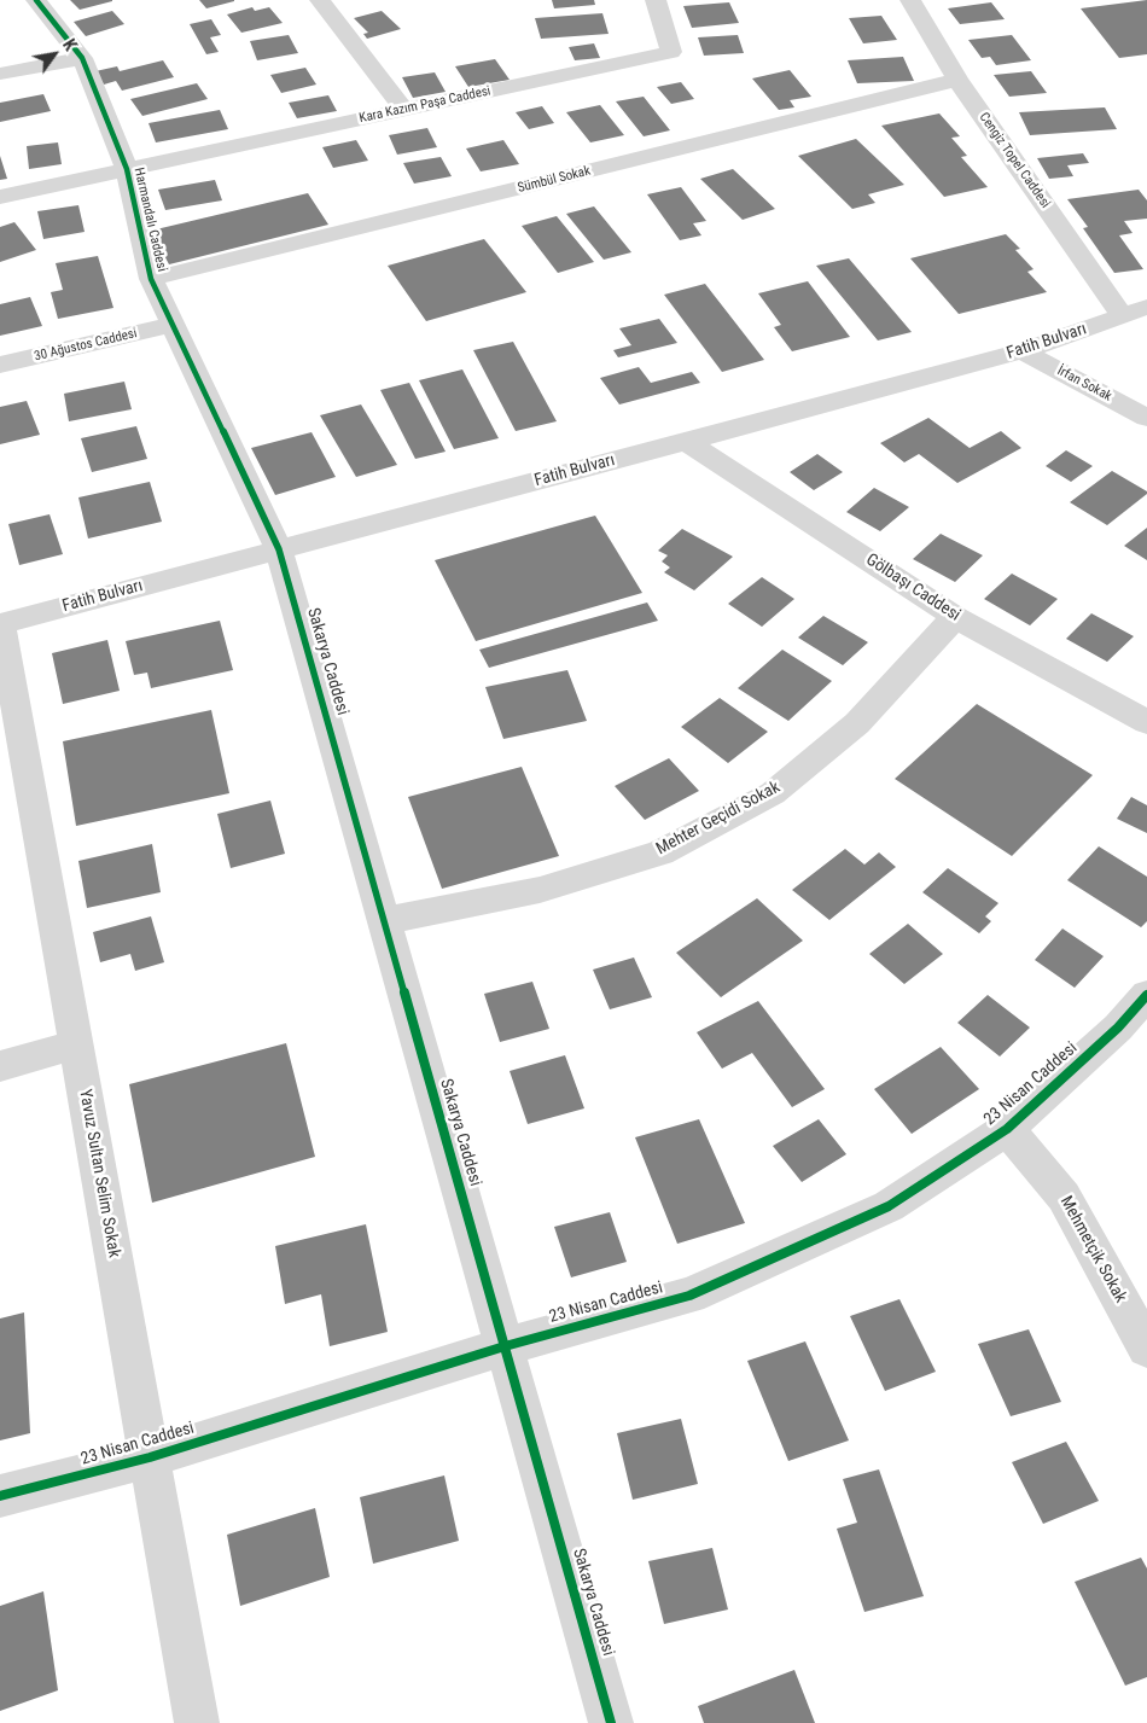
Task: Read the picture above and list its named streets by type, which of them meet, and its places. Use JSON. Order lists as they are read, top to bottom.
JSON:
{
  "streets": {
    "street": [
      "Kara Kazım Paşa Caddesi",
      "Cengiz Topel Caddesi",
      "Sümbül Sokak",
      "Harmandalı Caddesi",
      "Fatih Bulvarı",
      "30 Ağustos Caddesi",
      "İrfan Sokak",
      "Gölbaşı Caddesi",
      "Sakarya Caddesi",
      "Mehter Geçidi Sokak",
      "23 Nisan Caddesi",
      "Yavuz Sultan Selim Sokak",
      "Mehmetçik Sokak"
    ]
  },
  "crossings": [
    ["Kara Kazım Paşa Caddesi", "Harmandalı Caddesi"],
    ["Cengiz Topel Caddesi", "Sümbül Sokak"],
    ["Cengiz Topel Caddesi", "Fatih Bulvarı"],
    ["Sümbül Sokak", "Harmandalı Caddesi"],
    ["Harmandalı Caddesi", "Fatih Bulvarı"],
    ["Harmandalı Caddesi", "30 Ağustos Caddesi"],
    ["Harmandalı Caddesi", "Sakarya Caddesi"],
    ["Fatih Bulvarı", "İrfan Sokak"],
    ["Fatih Bulvarı", "Gölbaşı Caddesi"],
    ["Fatih Bulvarı", "Sakarya Caddesi"],
    ["Fatih Bulvarı", "Yavuz Sultan Selim Sokak"],
    ["Gölbaşı Caddesi", "Mehter Geçidi Sokak"],
    ["Sakarya Caddesi", "Mehter Geçidi Sokak"],
    ["Sakarya Caddesi", "23 Nisan Caddesi"],
    ["23 Nisan Caddesi", "Yavuz Sultan Selim Sokak"],
    ["23 Nisan Caddesi", "Mehmetçik Sokak"]
  ],
  "north": "top right"
}
